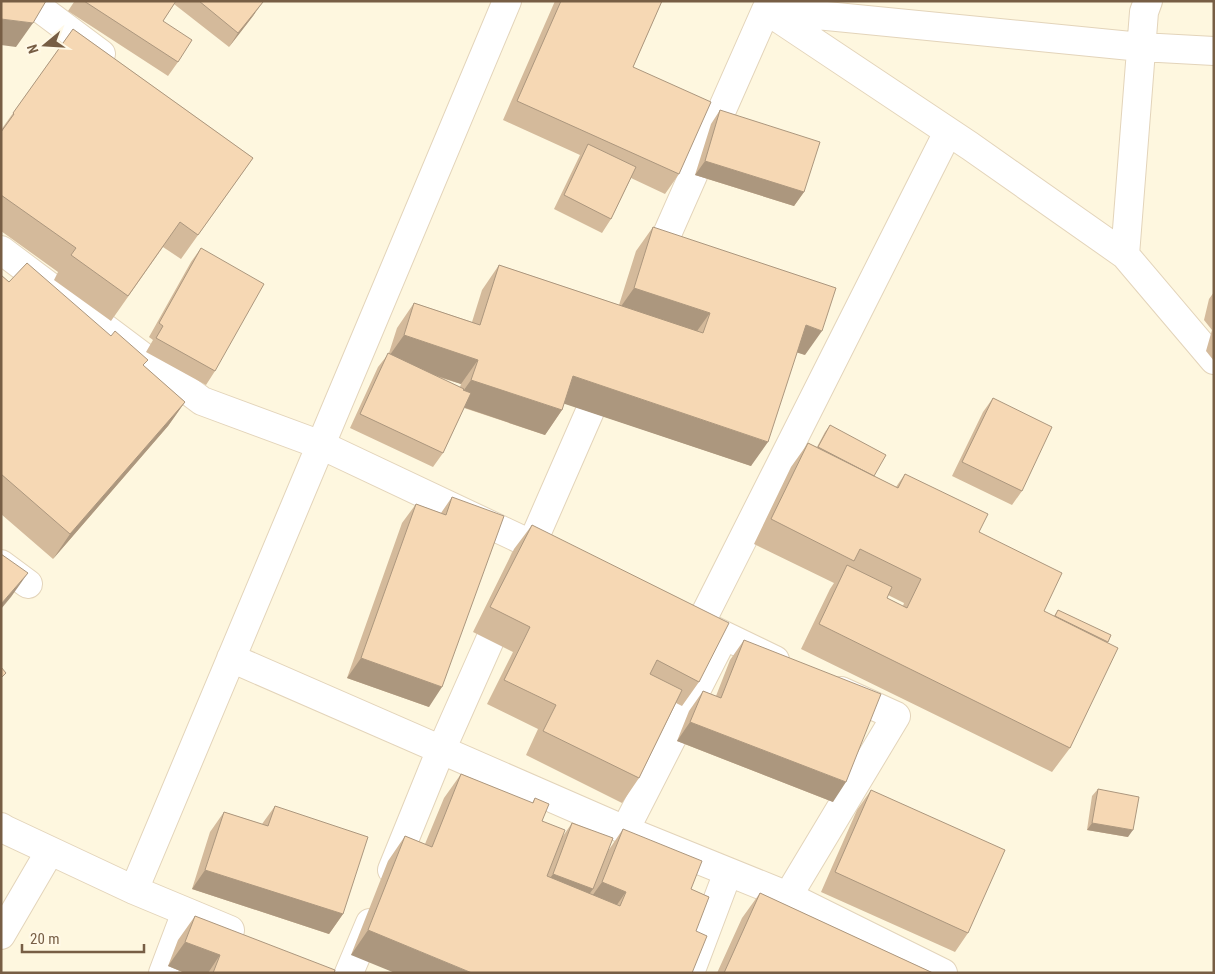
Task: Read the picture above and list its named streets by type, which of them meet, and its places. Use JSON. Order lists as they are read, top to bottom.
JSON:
{
  "scale_bar": "20 m",
  "north": "left"
}
